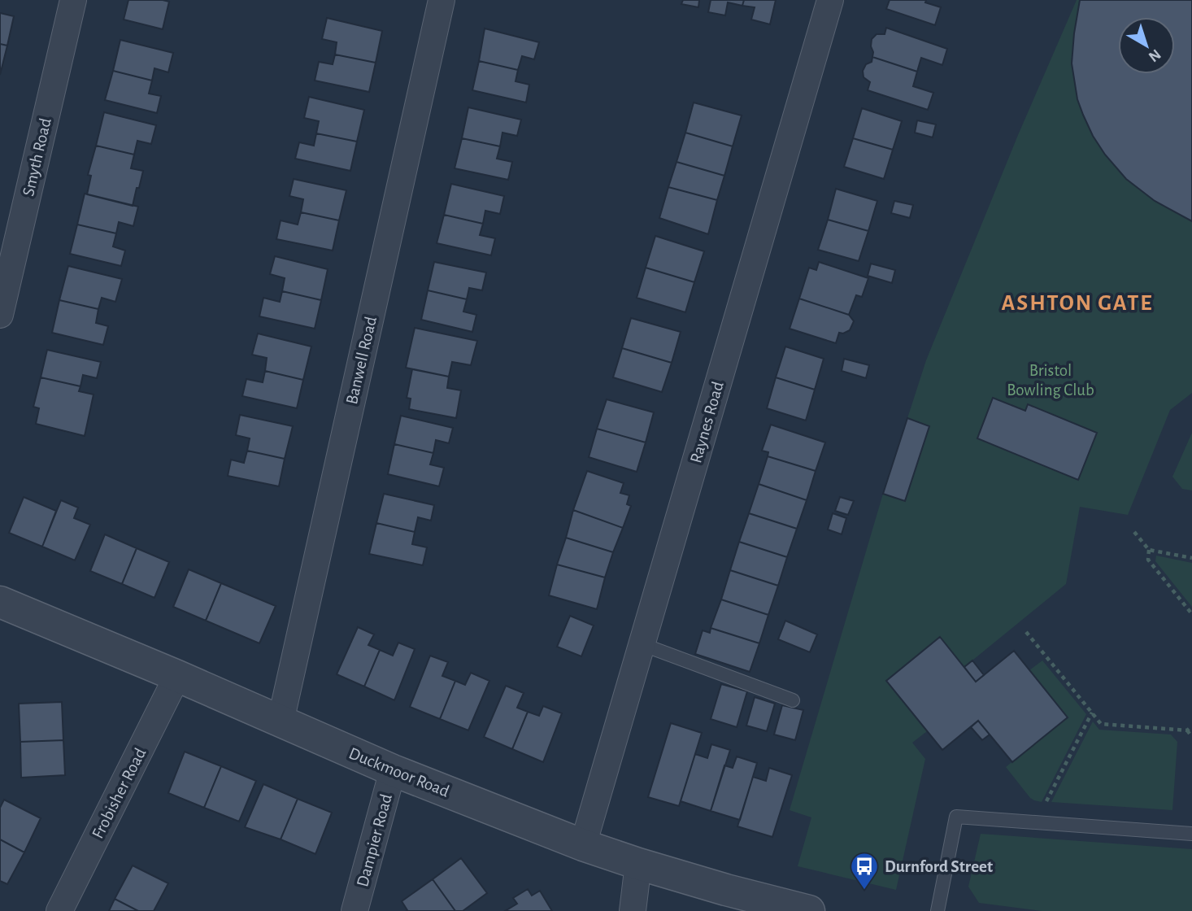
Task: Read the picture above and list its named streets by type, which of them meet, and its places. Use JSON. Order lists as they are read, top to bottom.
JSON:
{
  "streets": {
    "street": [
      "Smyth Road",
      "Banwell Road",
      "Raynes Road",
      "Duckmoor Road",
      "Frobisher Road",
      "Dampier Road"
    ]
  },
  "crossings": [
    ["Banwell Road", "Duckmoor Road"],
    ["Raynes Road", "Duckmoor Road"],
    ["Duckmoor Road", "Frobisher Road"],
    ["Duckmoor Road", "Dampier Road"]
  ],
  "districts": ["ASHTON GATE"],
  "parks": ["Bristol Bowling Club"],
  "places": {
    "bus stop": ["Durnford Street"]
  },
  "north": "bottom right"
}
